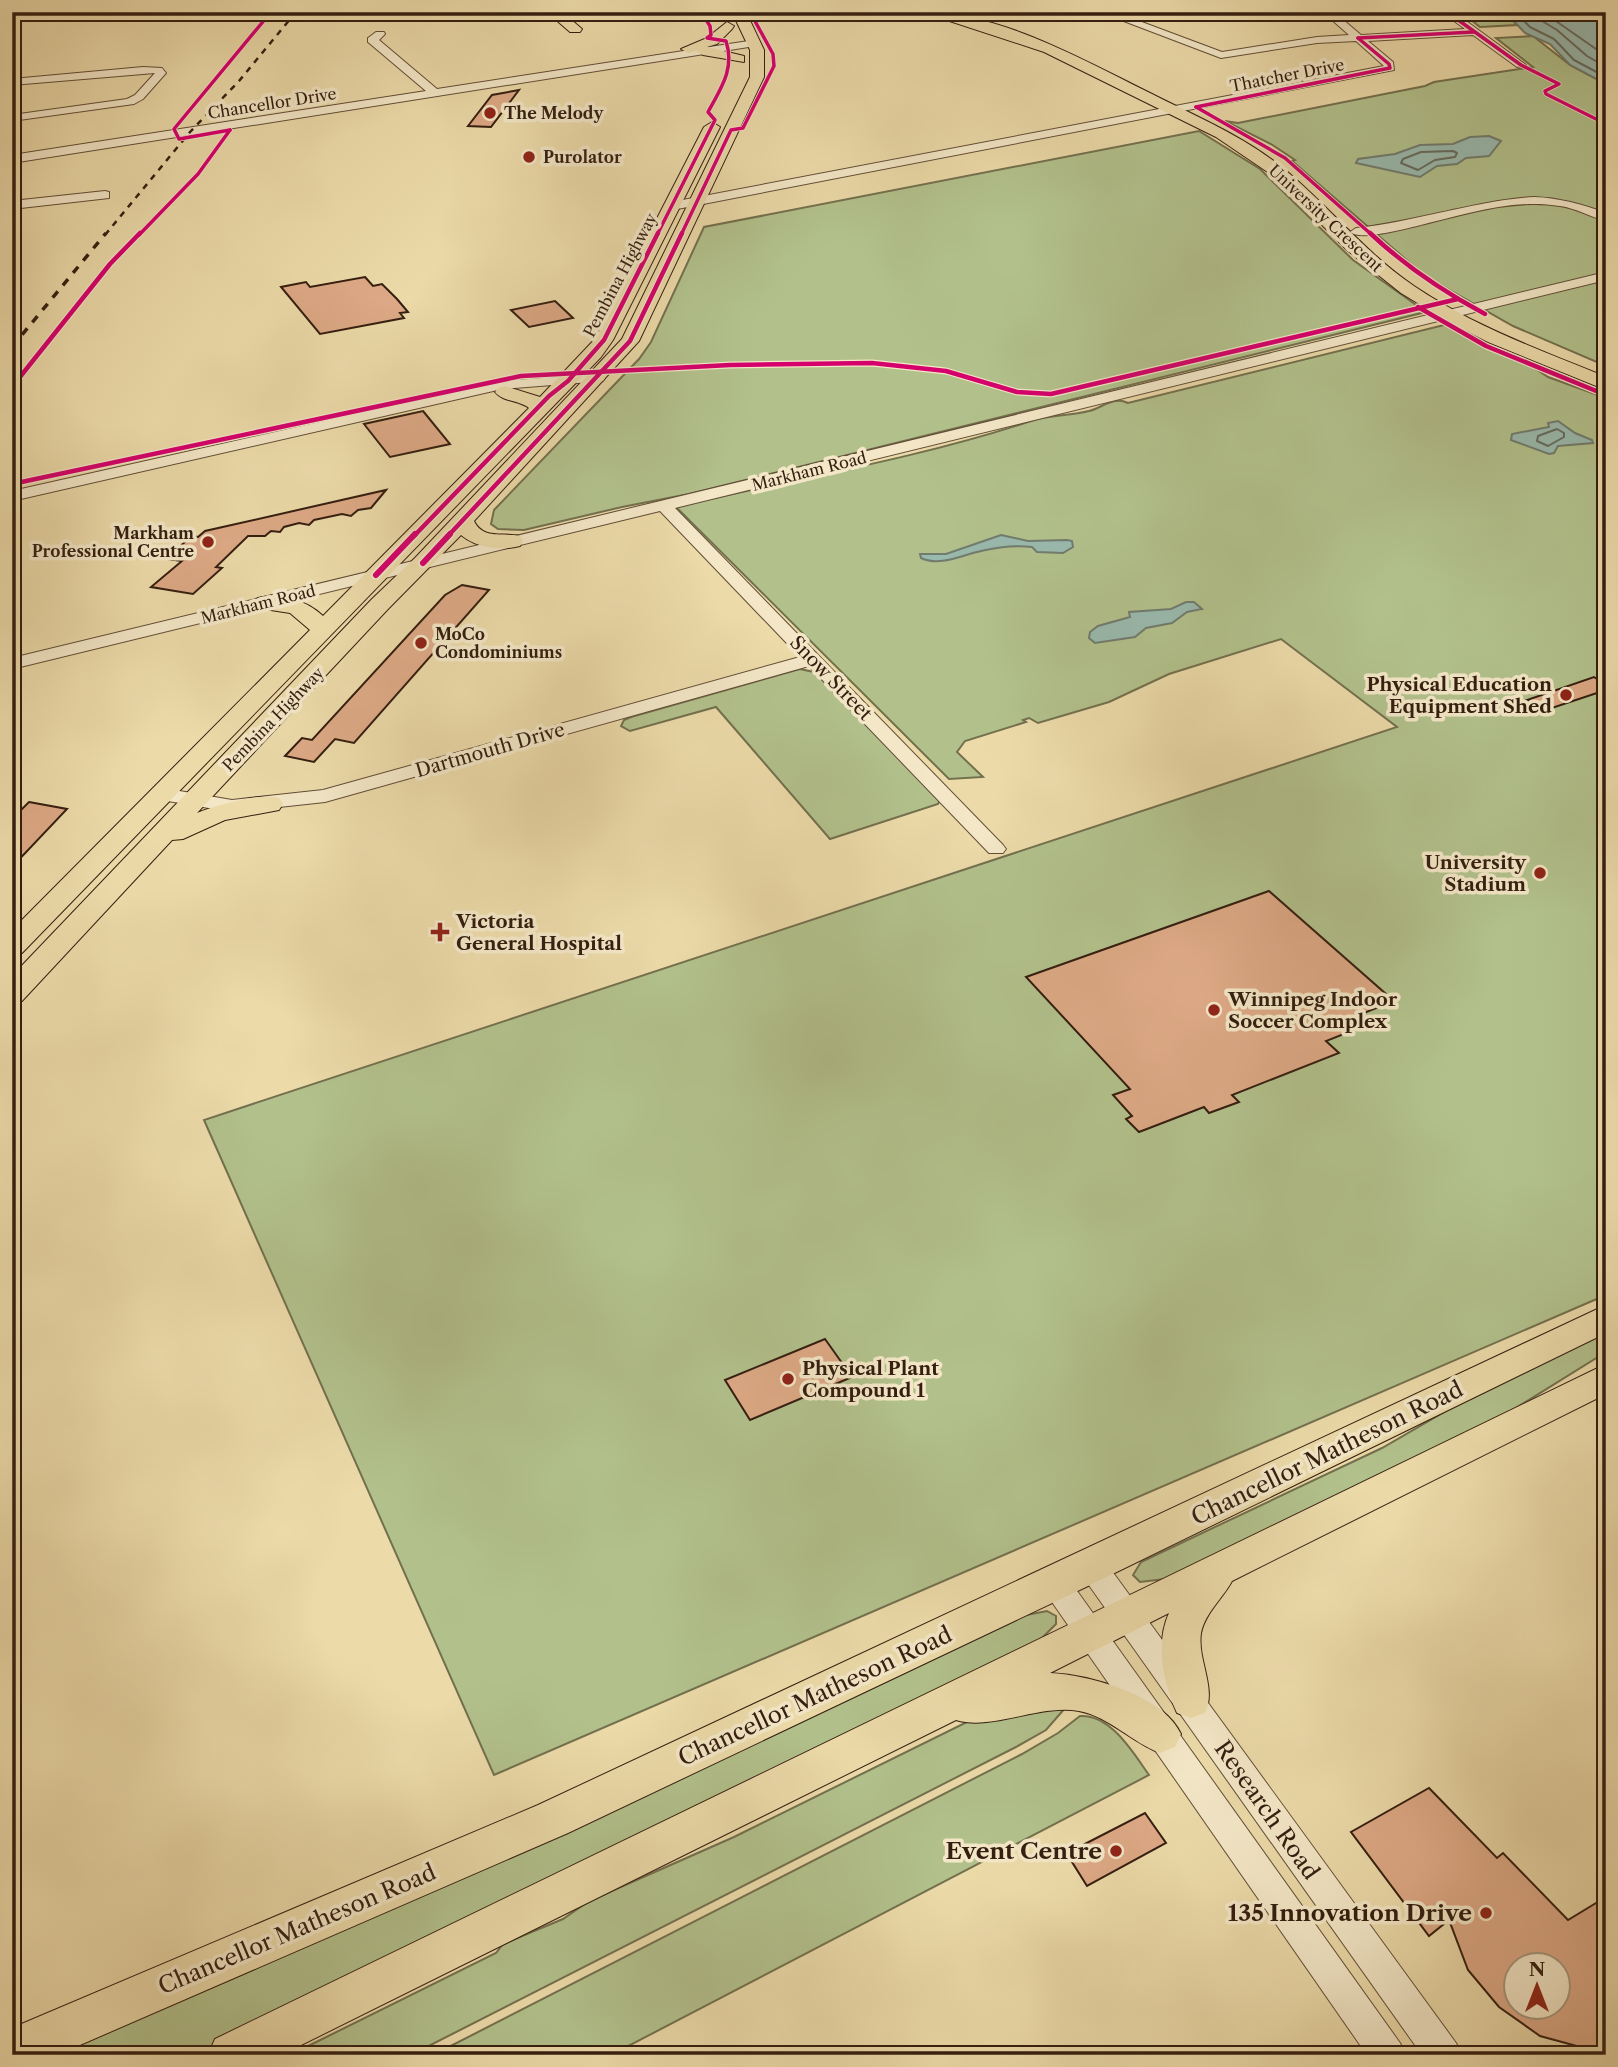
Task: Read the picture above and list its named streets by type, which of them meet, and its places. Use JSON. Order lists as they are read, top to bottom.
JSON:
{
  "streets": {
    "main road": ["University Crescent", "Pembina Highway", "Chancellor Matheson Road"],
    "street": [
      "Thatcher Drive",
      "Chancellor Drive",
      "Markham Road",
      "Snow Street",
      "Dartmouth Drive",
      "Research Road"
    ]
  },
  "crossings": [
    ["Thatcher Drive", "University Crescent"],
    ["Thatcher Drive", "Pembina Highway"],
    ["University Crescent", "Markham Road"],
    ["Pembina Highway", "Markham Road"],
    ["Pembina Highway", "Dartmouth Drive"],
    ["Markham Road", "Snow Street"],
    ["Snow Street", "Dartmouth Drive"],
    ["Chancellor Matheson Road", "Research Road"]
  ],
  "places": {
    "other": [
      "The Melody",
      "Purolator",
      "Markham Professional Centre",
      "MoCo Condominiums",
      "Physical Education Equipment Shed",
      "University Stadium",
      "Winnipeg Indoor Soccer Complex",
      "Physical Plant Compound 1",
      "Event Centre",
      "135 Innovation Drive"
    ],
    "health": ["Victoria General Hospital"]
  },
  "north": "top"
}
